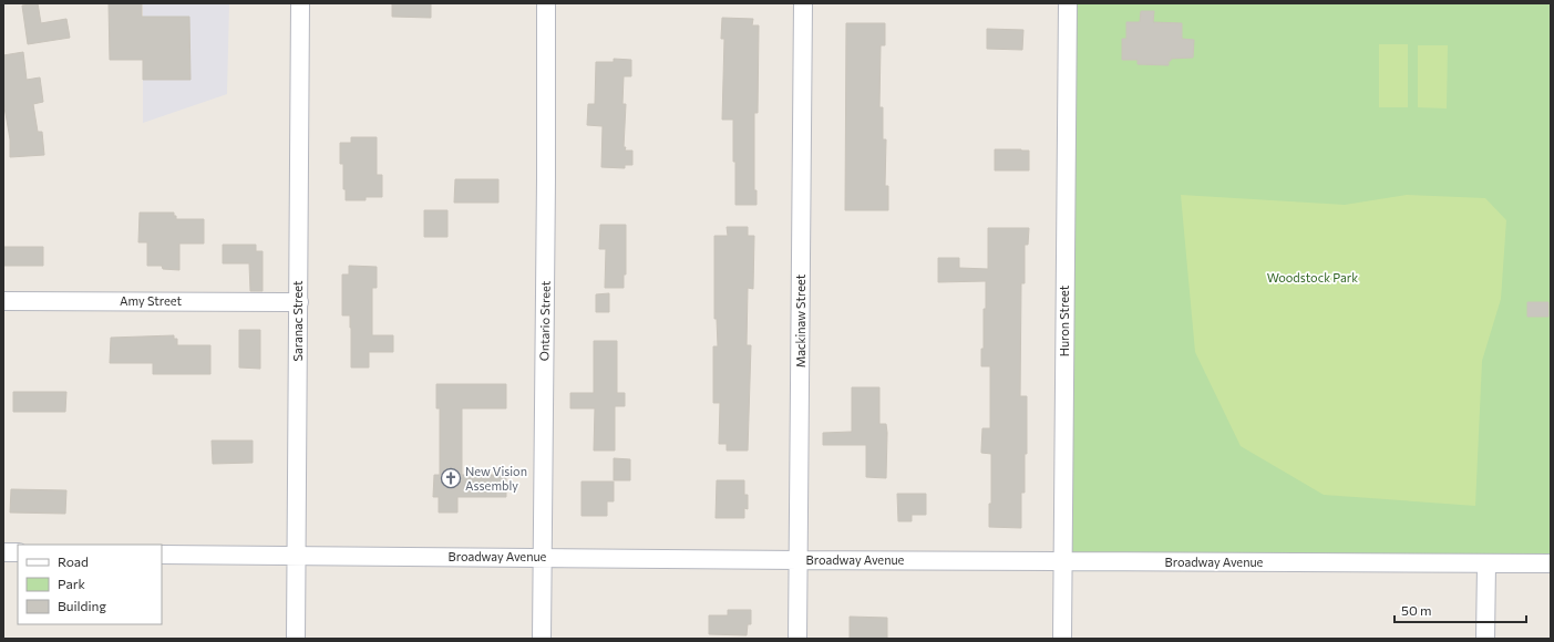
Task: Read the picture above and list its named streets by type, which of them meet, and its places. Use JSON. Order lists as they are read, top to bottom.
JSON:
{
  "streets": {
    "street": [
      "Amy Street",
      "Saranac Street",
      "Ontario Street",
      "Mackinaw Street",
      "Huron Street",
      "Broadway Avenue"
    ]
  },
  "crossings": [
    ["Amy Street", "Saranac Street"],
    ["Saranac Street", "Broadway Avenue"],
    ["Ontario Street", "Broadway Avenue"],
    ["Mackinaw Street", "Broadway Avenue"],
    ["Huron Street", "Broadway Avenue"]
  ],
  "parks": ["Woodstock Park"],
  "places": {
    "church": ["New Vision Assembly"]
  },
  "legend": ["Road", "Park", "Building"],
  "scale_bar": "50 m"
}
